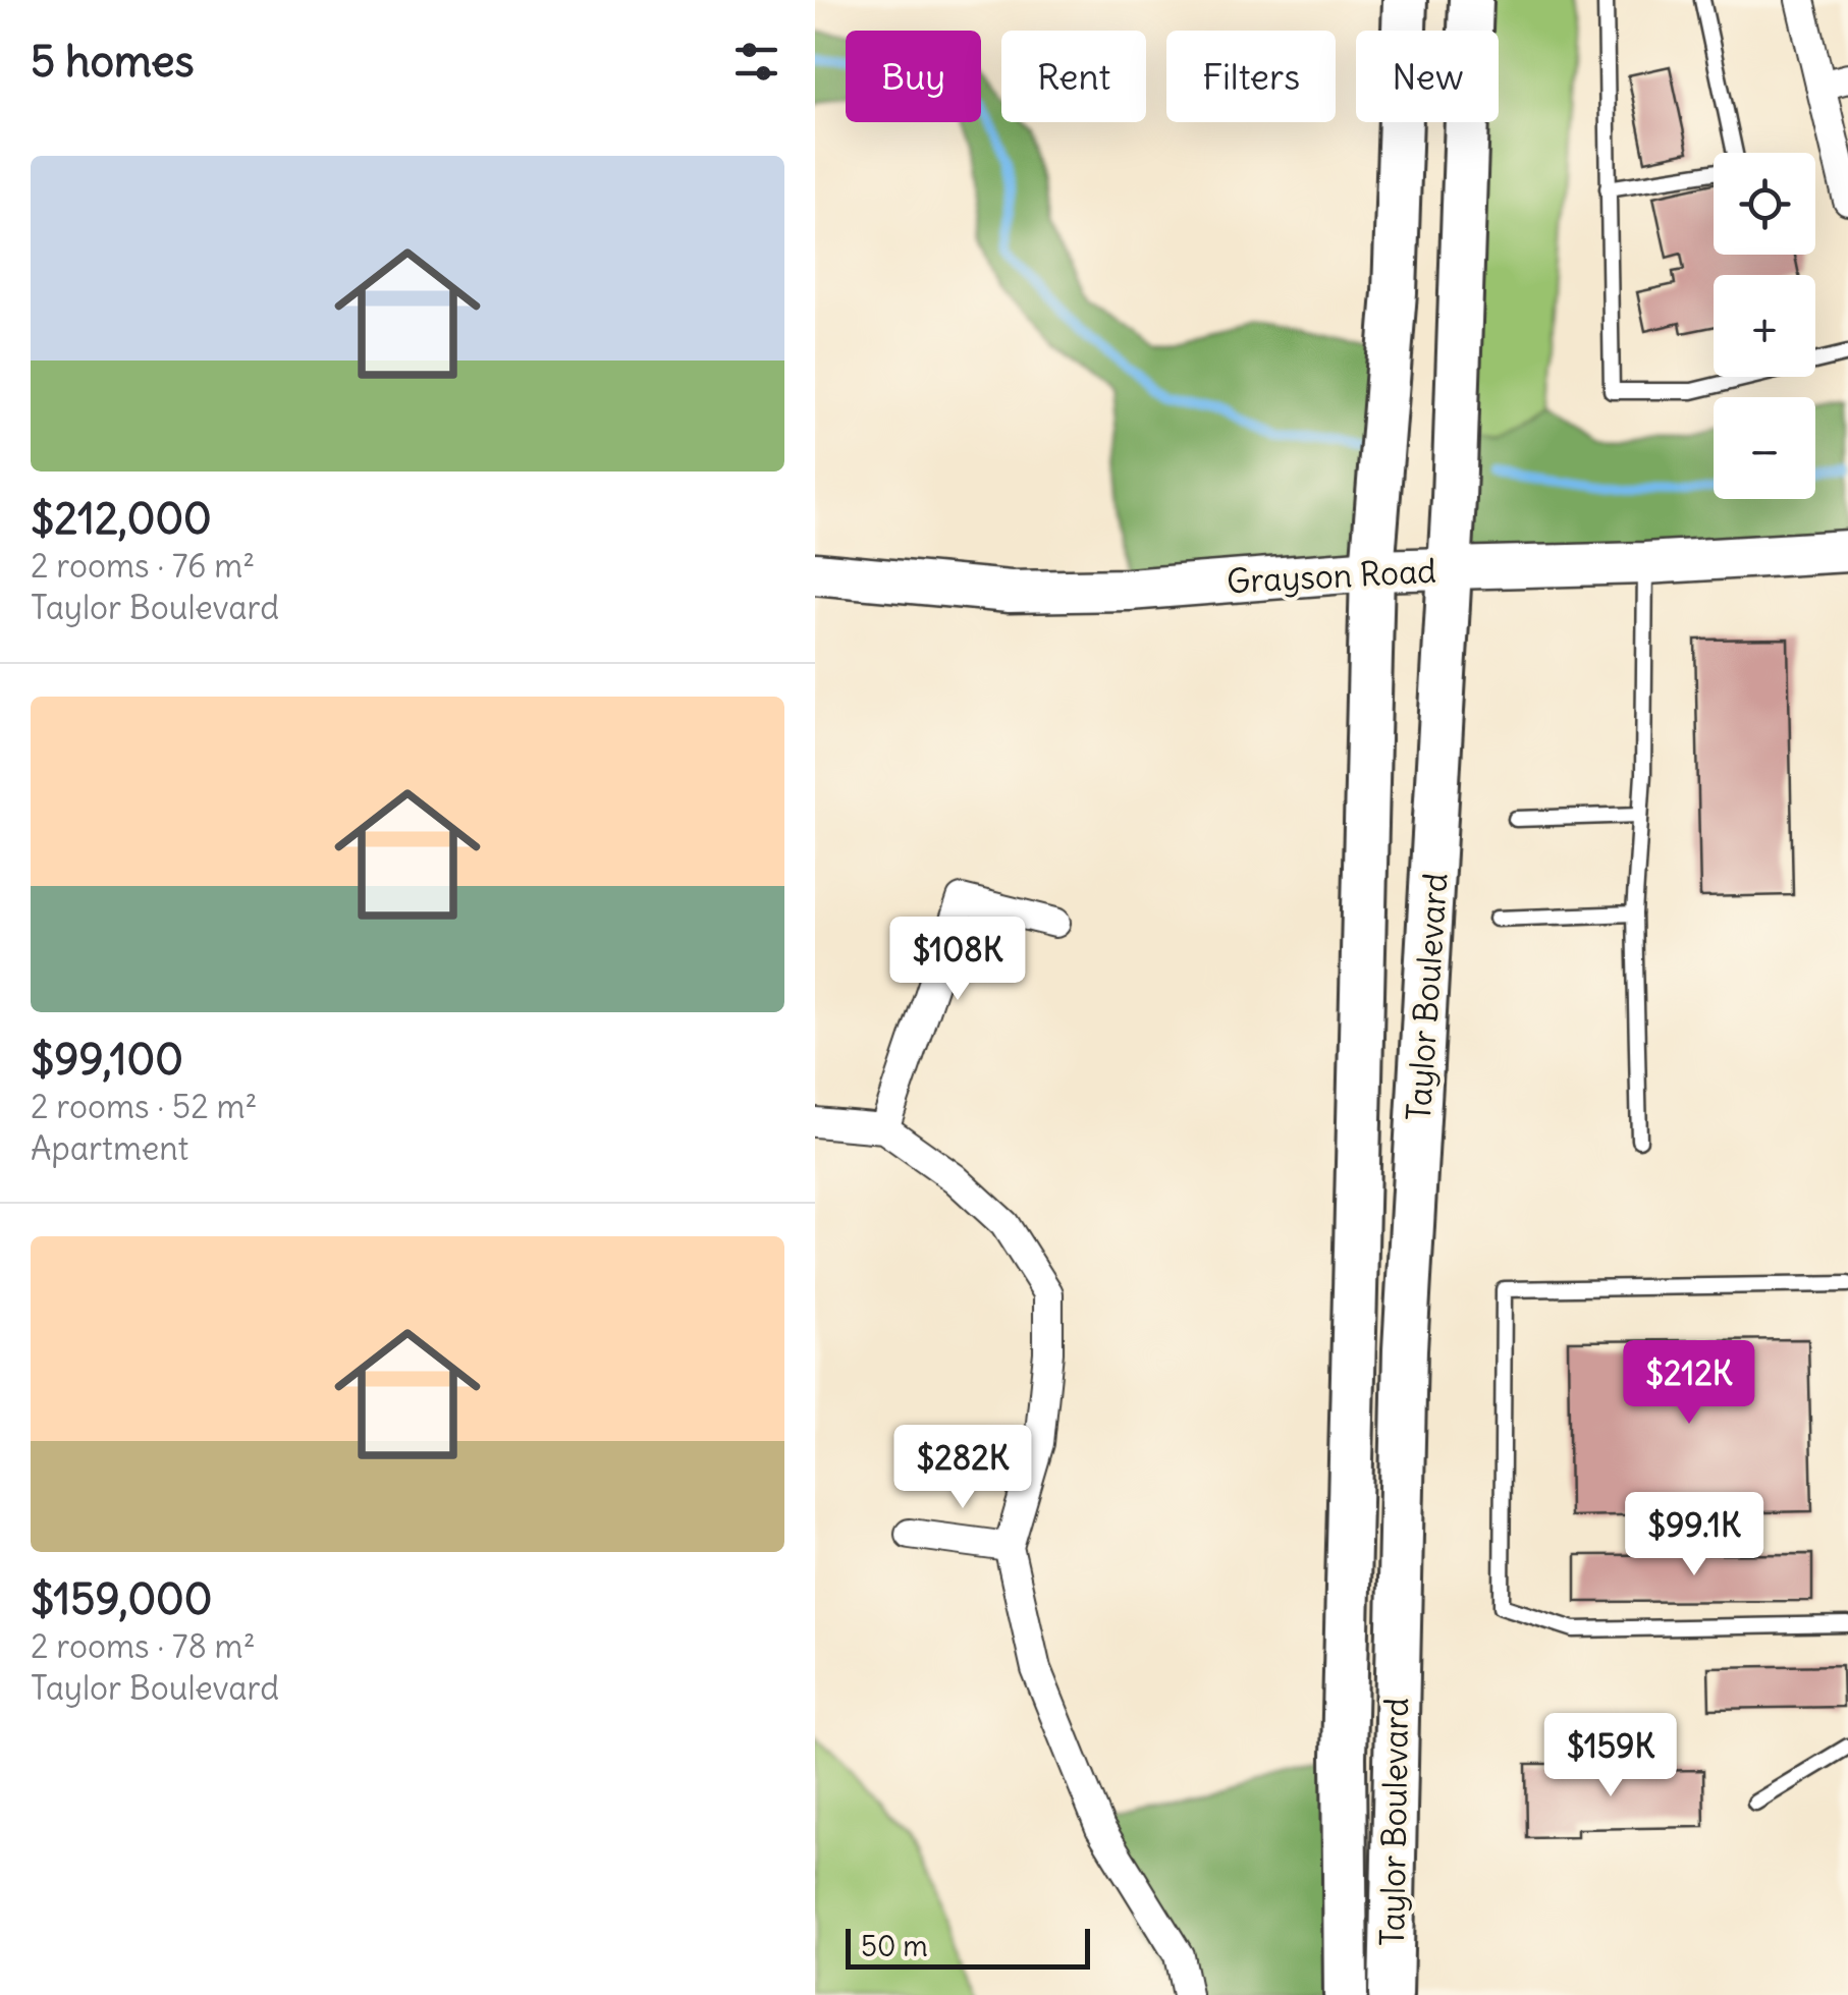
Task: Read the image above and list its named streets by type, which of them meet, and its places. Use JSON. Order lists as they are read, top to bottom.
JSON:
{
  "streets": {
    "main road": ["Taylor Boulevard"],
    "street": ["Grayson Road"]
  },
  "crossings": [
    ["Grayson Road", "Taylor Boulevard"]
  ],
  "scale_bar": "50 m",
  "page": {
    "heading": "5 homes",
    "chip": [
      "Buy",
      "Rent",
      "Filters",
      "New"
    ],
    "list": [
      {
        "name": "$212,000",
        "note": "2 rooms · 76 m² · Taylor Boulevard"
      },
      {
        "name": "$99,100",
        "note": "2 rooms · 52 m² · Apartment"
      },
      {
        "name": "$159,000",
        "note": "2 rooms · 78 m² · Taylor Boulevard"
      }
    ],
    "map_buttons": ["+", "−"],
    "price": [
      "$108K",
      "$212K",
      "$282K",
      "$99.1K",
      "$159K"
    ],
    "scale": "50 m"
  }
}
